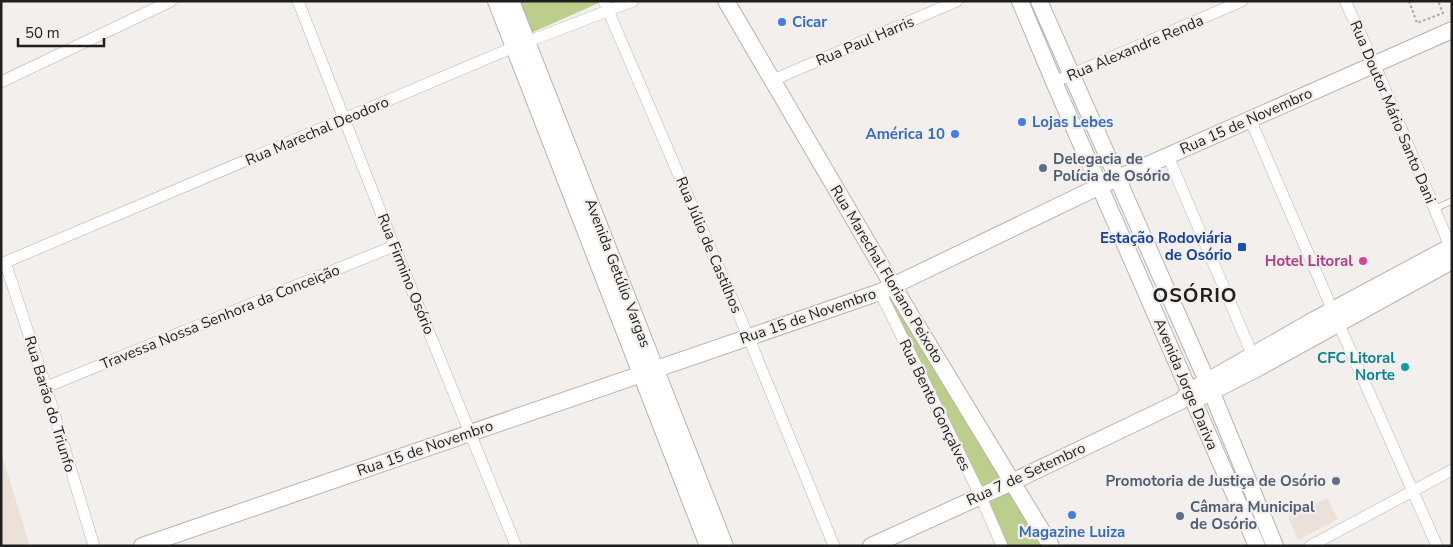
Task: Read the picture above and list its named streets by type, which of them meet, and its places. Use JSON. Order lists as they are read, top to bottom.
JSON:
{
  "streets": {
    "street": [
      "Rua Paul Harris",
      "Rua Alexandre Renda",
      "Rua Doutor Mário Santo Dani",
      "Rua 15 de Novembro",
      "Rua Marechal Deodoro",
      "Rua Júlio de Castilhos",
      "Avenida Getúlio Vargas",
      "Rua Firmino Osório",
      "Rua Marechal Floriano Peixoto",
      "Travessa Nossa Senhora da Conceição",
      "Avenida Jorge Dariva",
      "Rua Barão do Triunfo",
      "Rua Bento Gonçalves",
      "Rua 7 de Setembro"
    ]
  },
  "crossings": [
    ["Rua Paul Harris", "Rua Marechal Floriano Peixoto"],
    ["Rua Alexandre Renda", "Avenida Jorge Dariva"],
    ["Rua Doutor Mário Santo Dani", "Rua 15 de Novembro"],
    ["Rua Doutor Mário Santo Dani", "Rua 7 de Setembro"],
    ["Rua 15 de Novembro", "Rua Júlio de Castilhos"],
    ["Rua 15 de Novembro", "Avenida Getúlio Vargas"],
    ["Rua 15 de Novembro", "Rua Firmino Osório"],
    ["Rua 15 de Novembro", "Rua Marechal Floriano Peixoto"],
    ["Rua 15 de Novembro", "Avenida Jorge Dariva"],
    ["Rua 15 de Novembro", "Rua Bento Gonçalves"],
    ["Rua Marechal Deodoro", "Rua Júlio de Castilhos"],
    ["Rua Marechal Deodoro", "Avenida Getúlio Vargas"],
    ["Rua Marechal Deodoro", "Rua Firmino Osório"],
    ["Rua Marechal Deodoro", "Rua Barão do Triunfo"],
    ["Rua Firmino Osório", "Travessa Nossa Senhora da Conceição"],
    ["Rua Marechal Floriano Peixoto", "Rua Bento Gonçalves"],
    ["Rua Marechal Floriano Peixoto", "Rua 7 de Setembro"],
    ["Travessa Nossa Senhora da Conceição", "Rua Barão do Triunfo"],
    ["Avenida Jorge Dariva", "Rua 7 de Setembro"],
    ["Rua Bento Gonçalves", "Rua 7 de Setembro"]
  ],
  "districts": ["OSÓRIO"],
  "places": {
    "other": [
      "Cicar",
      "Lojas Lebes",
      "América 10",
      "Delegacia de Polícia de Osório",
      "Hotel Litoral",
      "CFC Litoral Norte",
      "Promotoria de Justiça de Osório",
      "Magazine Luiza",
      "Câmara Municipal de Osório"
    ],
    "transit": ["Estação Rodoviária de Osório"]
  },
  "scale_bar": "50 m"
}
